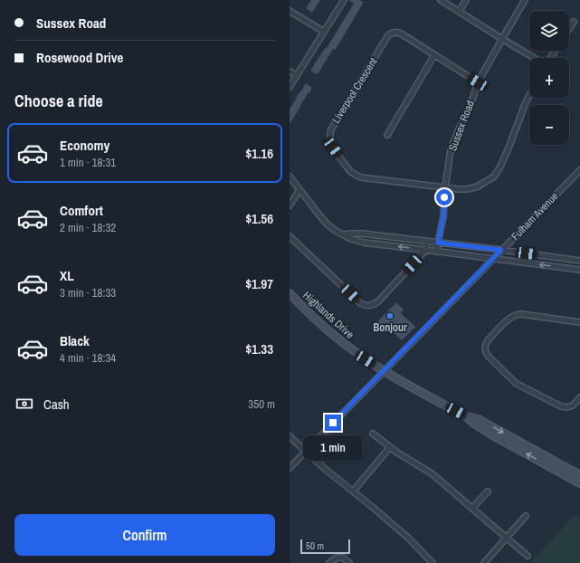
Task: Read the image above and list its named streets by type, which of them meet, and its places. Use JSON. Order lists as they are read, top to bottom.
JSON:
{
  "streets": {
    "main road": ["Highlands Drive"],
    "street": ["Liverpool Crescent", "Sussex Road", "Fulham Avenue"]
  },
  "crossings": [
    ["Liverpool Crescent", "Sussex Road"],
    ["Fulham Avenue", "Highlands Drive"]
  ],
  "places": ["Bonjour"],
  "scale_bar": "50 m",
  "page": {
    "banner": ["Sussex Road", "Rosewood Drive"],
    "map_buttons": ["+", "−"],
    "heading": "Choose a ride",
    "list": [
      {
        "name": "Economy",
        "note": "1 min · 18:31",
        "value": "$1.16"
      },
      {
        "name": "Comfort",
        "note": "2 min · 18:32",
        "value": "$1.56"
      },
      {
        "name": "XL",
        "note": "3 min · 18:33",
        "value": "$1.97"
      },
      {
        "name": "Black",
        "note": "4 min · 18:34",
        "value": "$1.33"
      }
    ],
    "pay": ["Cash", "350 m"],
    "bubble": "1 min",
    "buttons": "Confirm",
    "scale": "50 m"
  }
}
